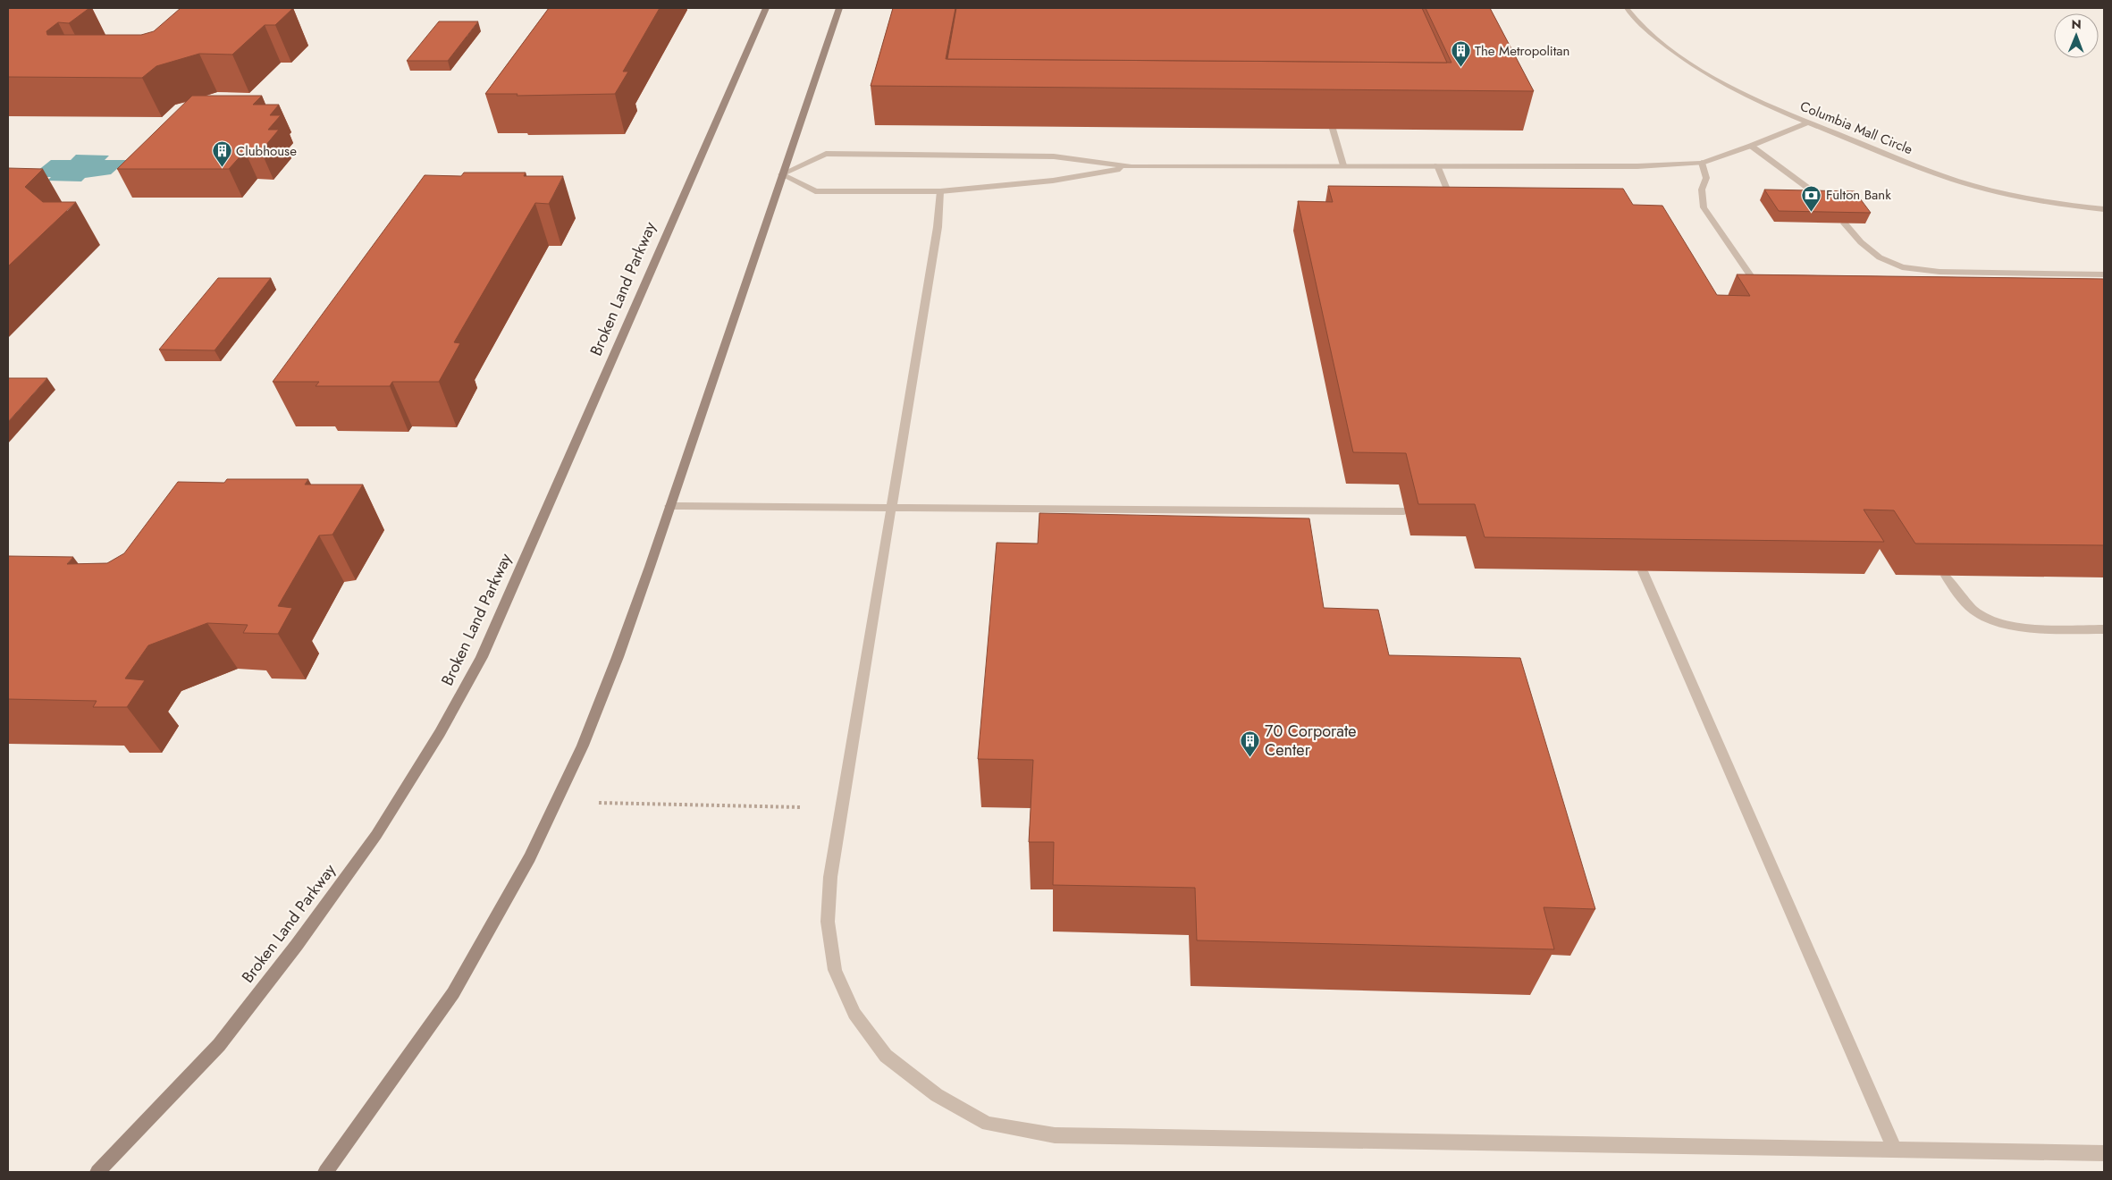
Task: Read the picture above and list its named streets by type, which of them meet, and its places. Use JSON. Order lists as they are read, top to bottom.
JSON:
{
  "streets": {
    "street": ["Columbia Mall Circle", "Broken Land Parkway"]
  },
  "places": {
    "building": ["The Metropolitan", "Clubhouse", "70 Corporate Center"],
    "bank": ["Fulton Bank"]
  },
  "north": "top"
}
